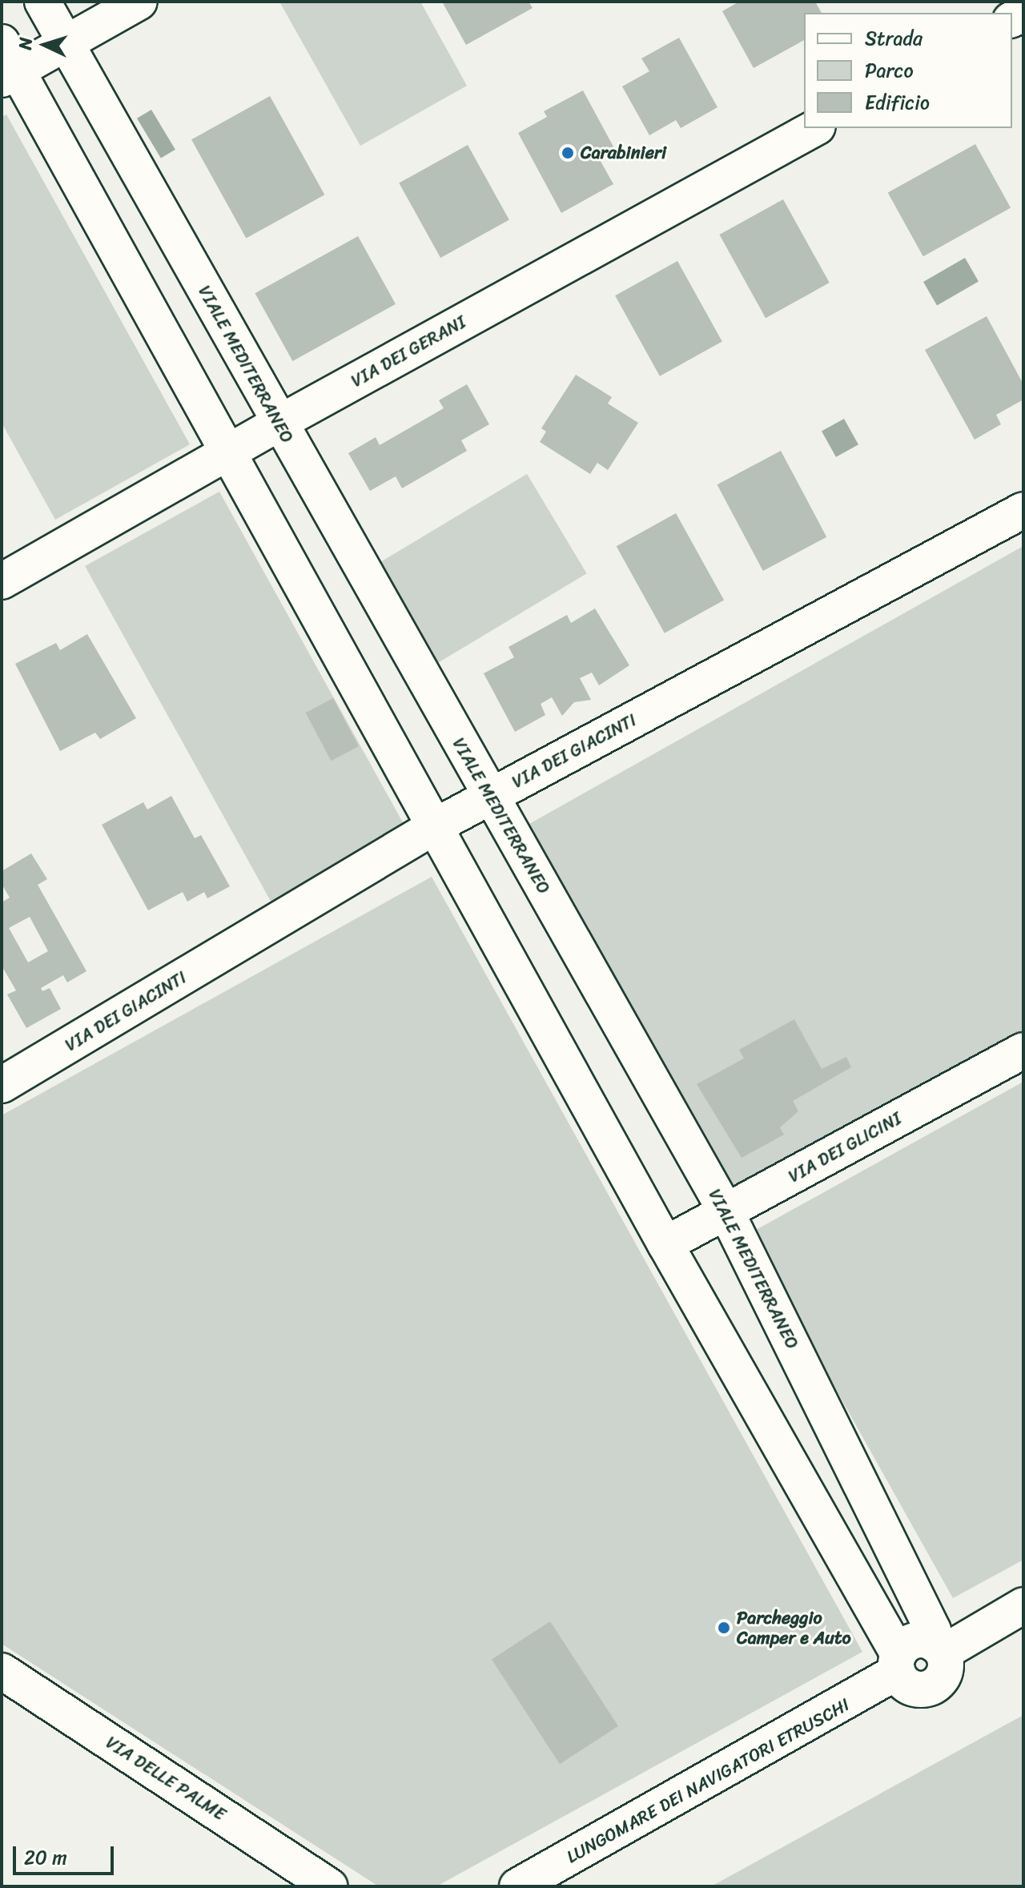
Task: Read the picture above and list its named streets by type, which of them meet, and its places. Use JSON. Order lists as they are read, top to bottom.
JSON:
{
  "streets": {
    "street": [
      "VIA DEI GERANI",
      "VIALE MEDITERRANEO",
      "VIA DEI GIACINTI",
      "VIA DEI GLICINI",
      "VIA DELLE PALME",
      "LUNGOMARE DEI NAVIGATORI ETRUSCHI"
    ]
  },
  "crossings": [
    ["VIA DEI GERANI", "VIALE MEDITERRANEO"],
    ["VIALE MEDITERRANEO", "VIA DEI GIACINTI"],
    ["VIALE MEDITERRANEO", "VIA DEI GLICINI"],
    ["VIALE MEDITERRANEO", "LUNGOMARE DEI NAVIGATORI ETRUSCHI"]
  ],
  "places": ["Carabinieri", "Parcheggio Camper e Auto"],
  "legend": ["Strada", "Parco", "Edificio"],
  "scale_bar": "20 m",
  "north": "left"
}
